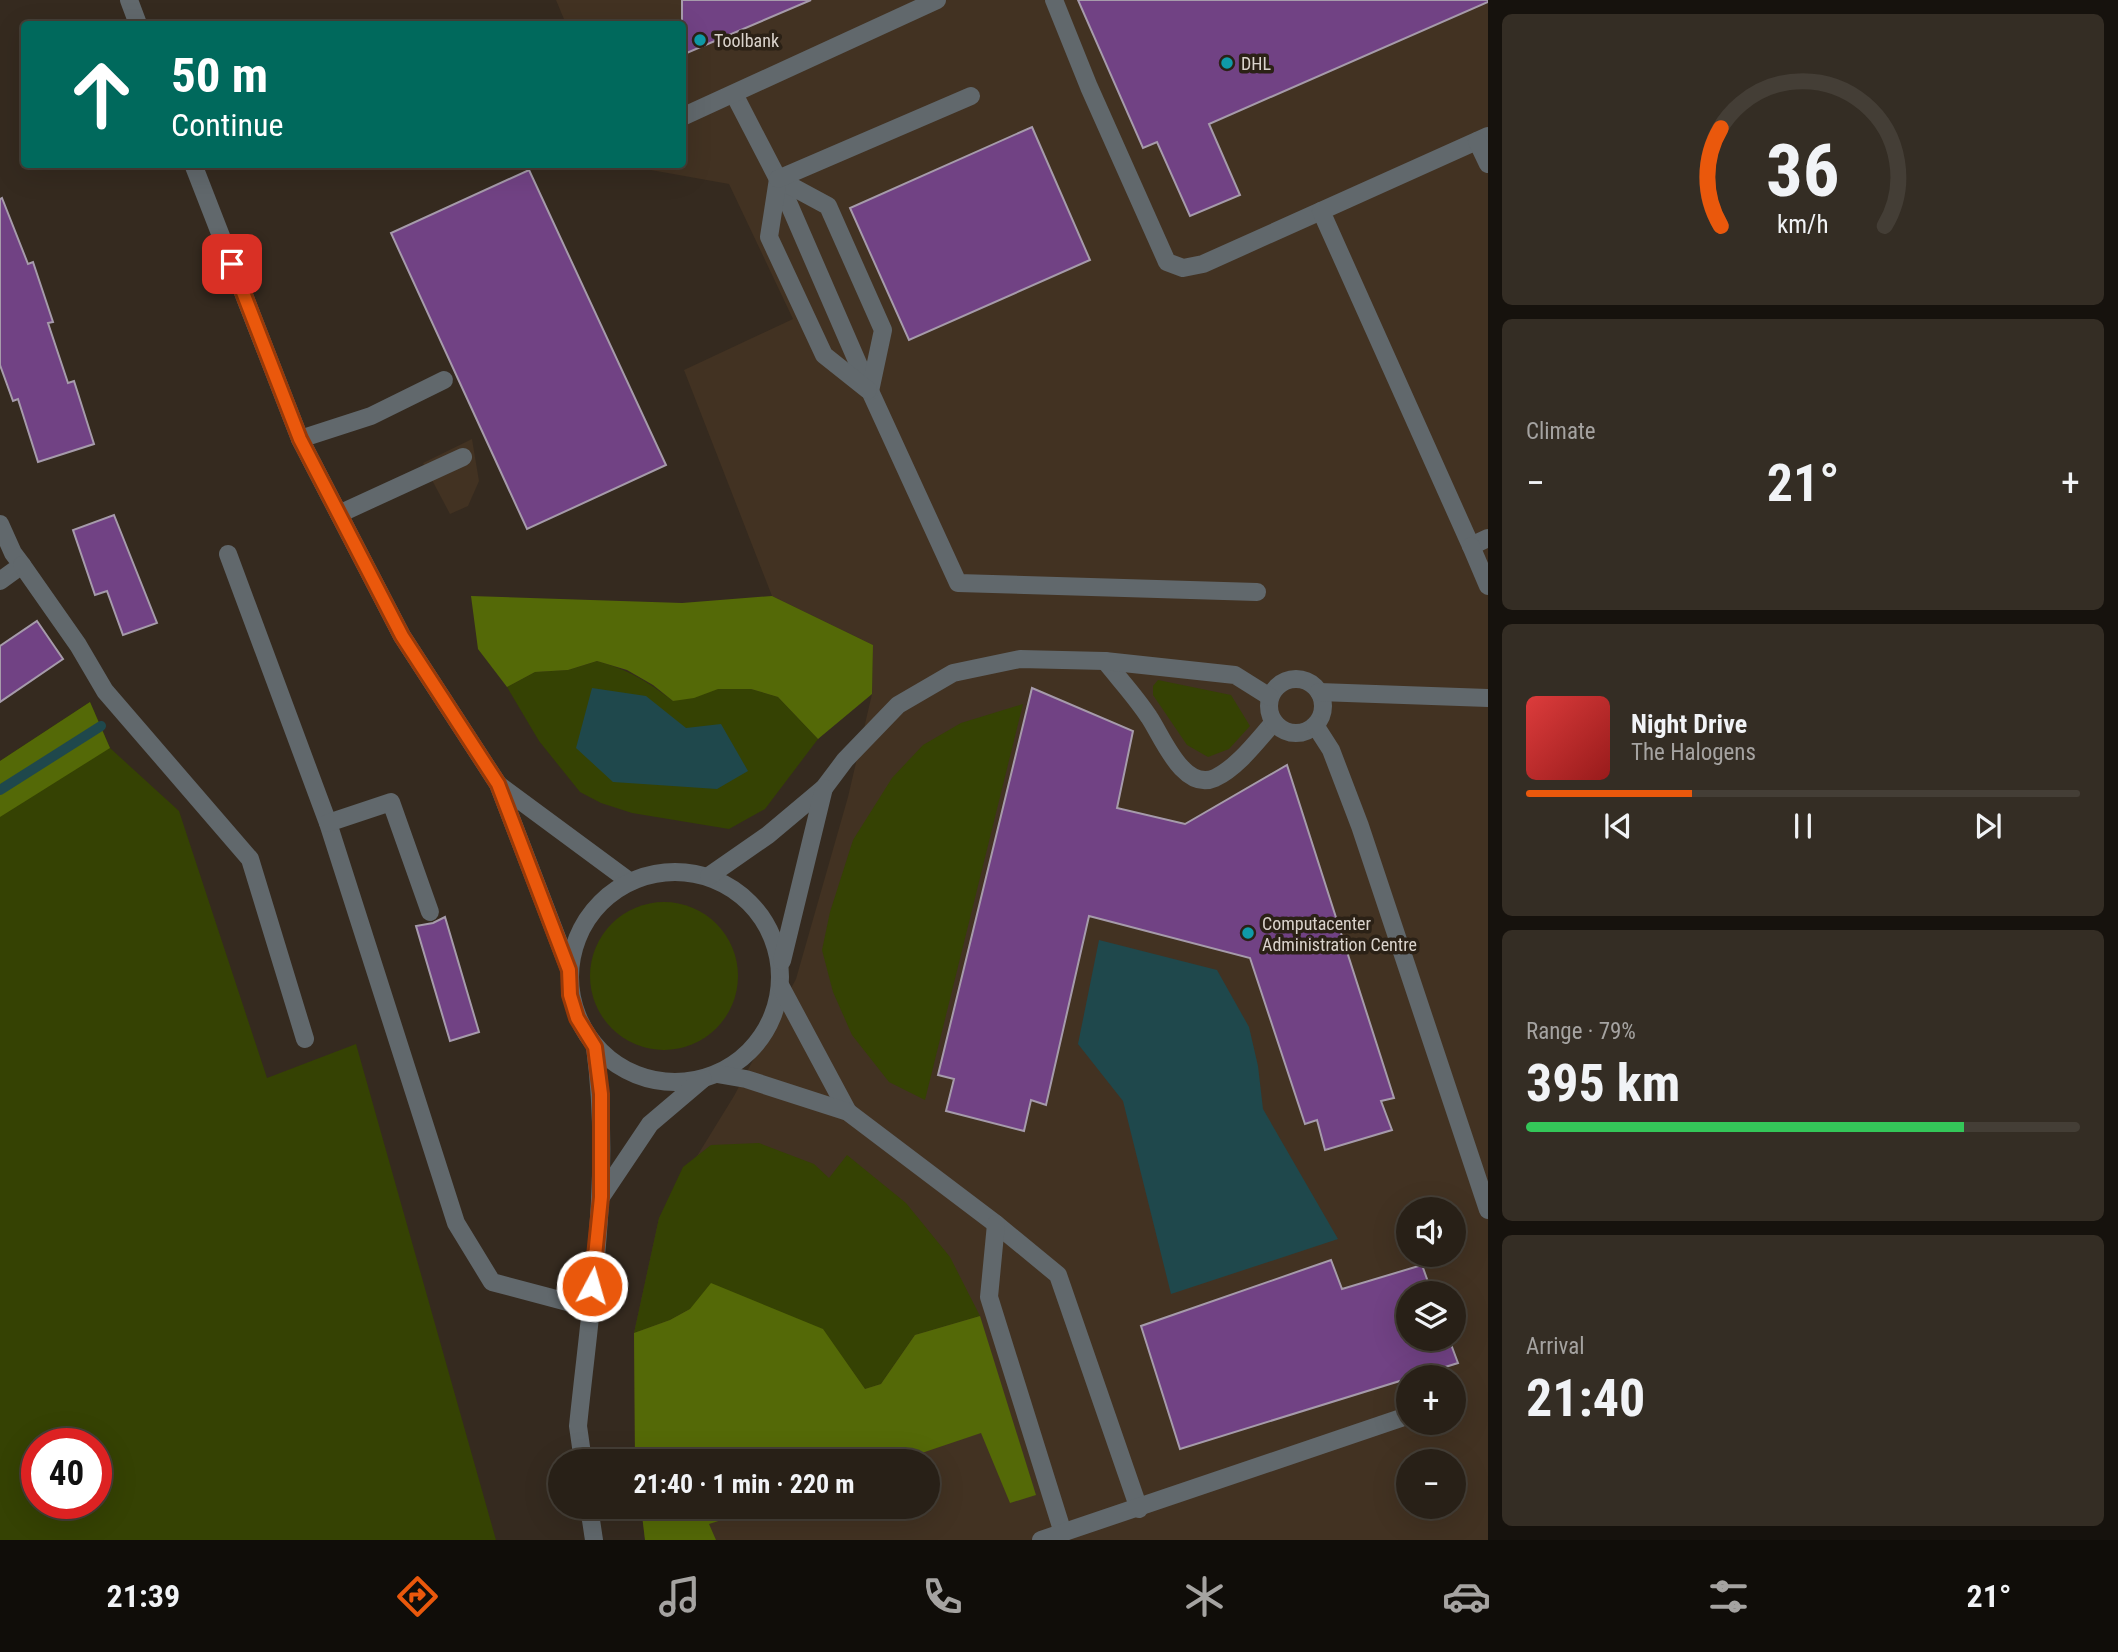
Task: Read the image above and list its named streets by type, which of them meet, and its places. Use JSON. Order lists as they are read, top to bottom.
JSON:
{
  "places": ["Toolbank", "DHL", "Computacenter Administration Centre"],
  "page": {
    "turn": ["50 m", "Continue"],
    "tile": [
      "Climate",
      ["Range · 79%", "395 km"],
      ["Arrival", "21:40"]
    ],
    "heat": ["−", "21°", "+"],
    "song": ["Night Drive", "The Halogens"],
    "map_buttons": ["+", "−"],
    "limit": "40",
    "trip": "21:40 · 1 min · 220 m",
    "tabs": ["21:39", "21°"],
    "gauge": ["36", "km/h"]
  }
}
